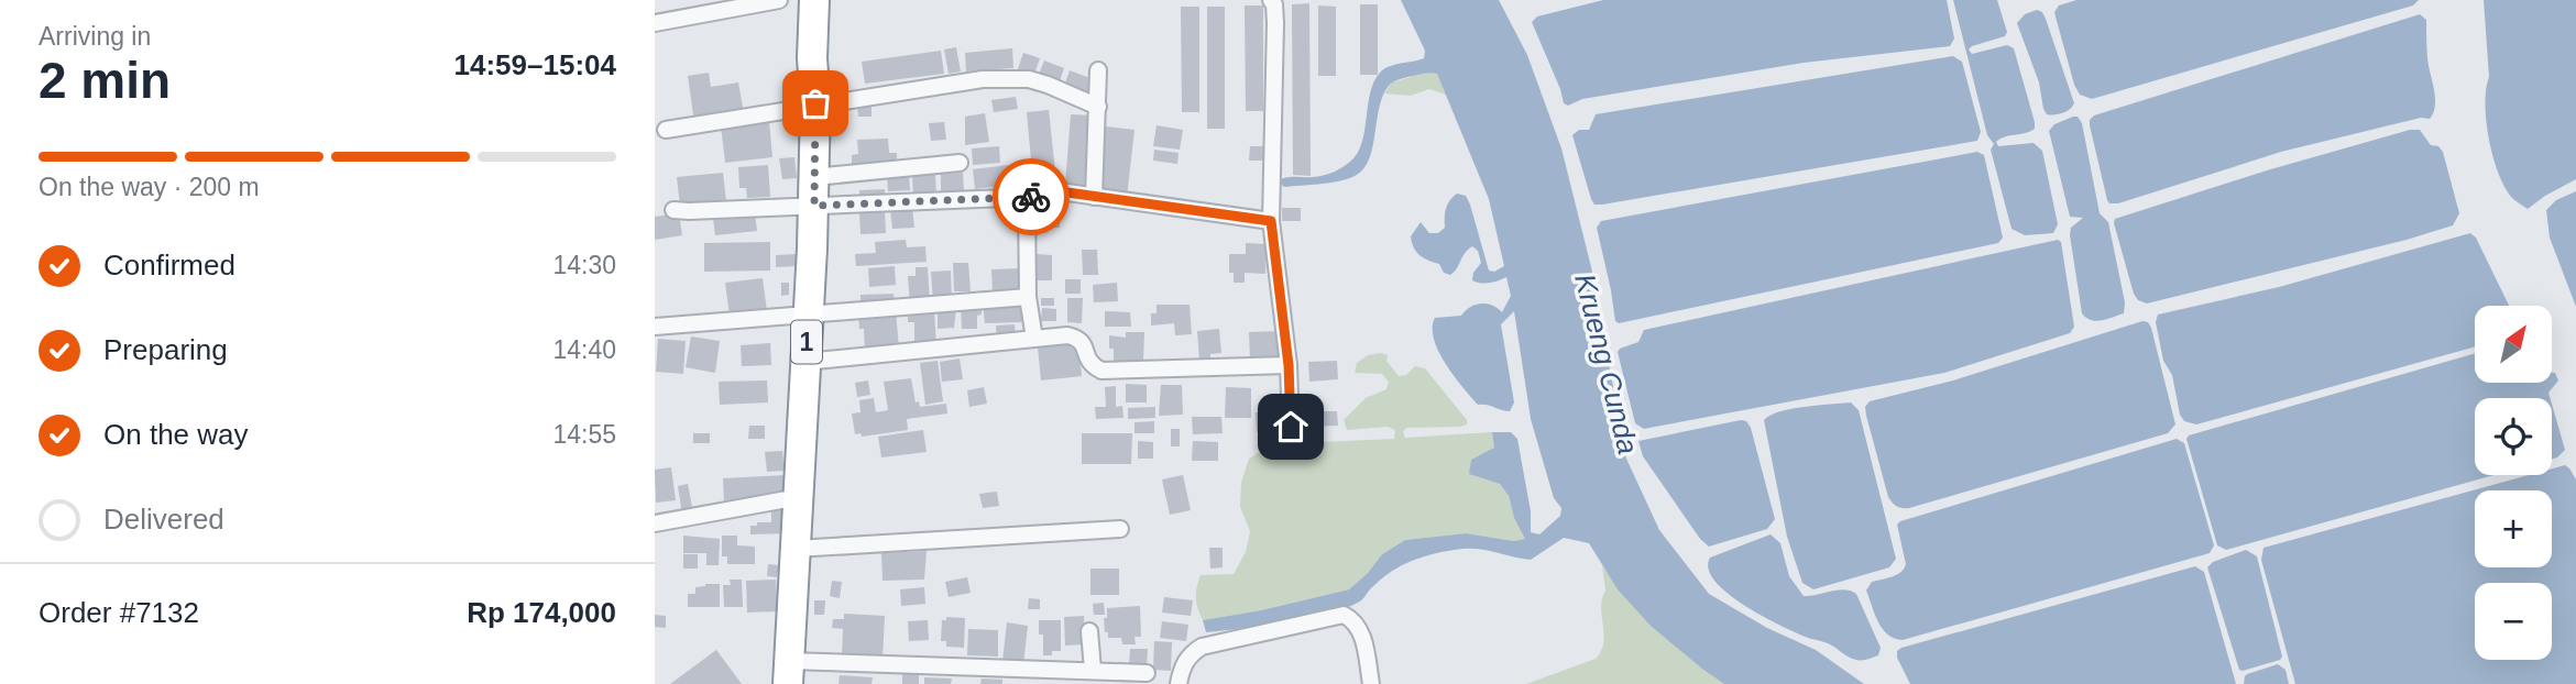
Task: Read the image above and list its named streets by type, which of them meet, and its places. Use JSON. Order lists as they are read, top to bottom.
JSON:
{
  "streets": {
    "highway": ["1"]
  },
  "water": ["Krueng Cunda"],
  "north": "top right",
  "page": {
    "heading": ["2 min", "Arriving in", "14:59–15:04"],
    "panel": ["Order #7132", "Rp 174,000"],
    "bar": "On the way · 200 m",
    "list": [
      ["Confirmed", "14:30"],
      ["Preparing", "14:40"],
      ["On the way", "14:55"],
      "Delivered"
    ],
    "map_buttons": ["+", "−"]
  }
}
